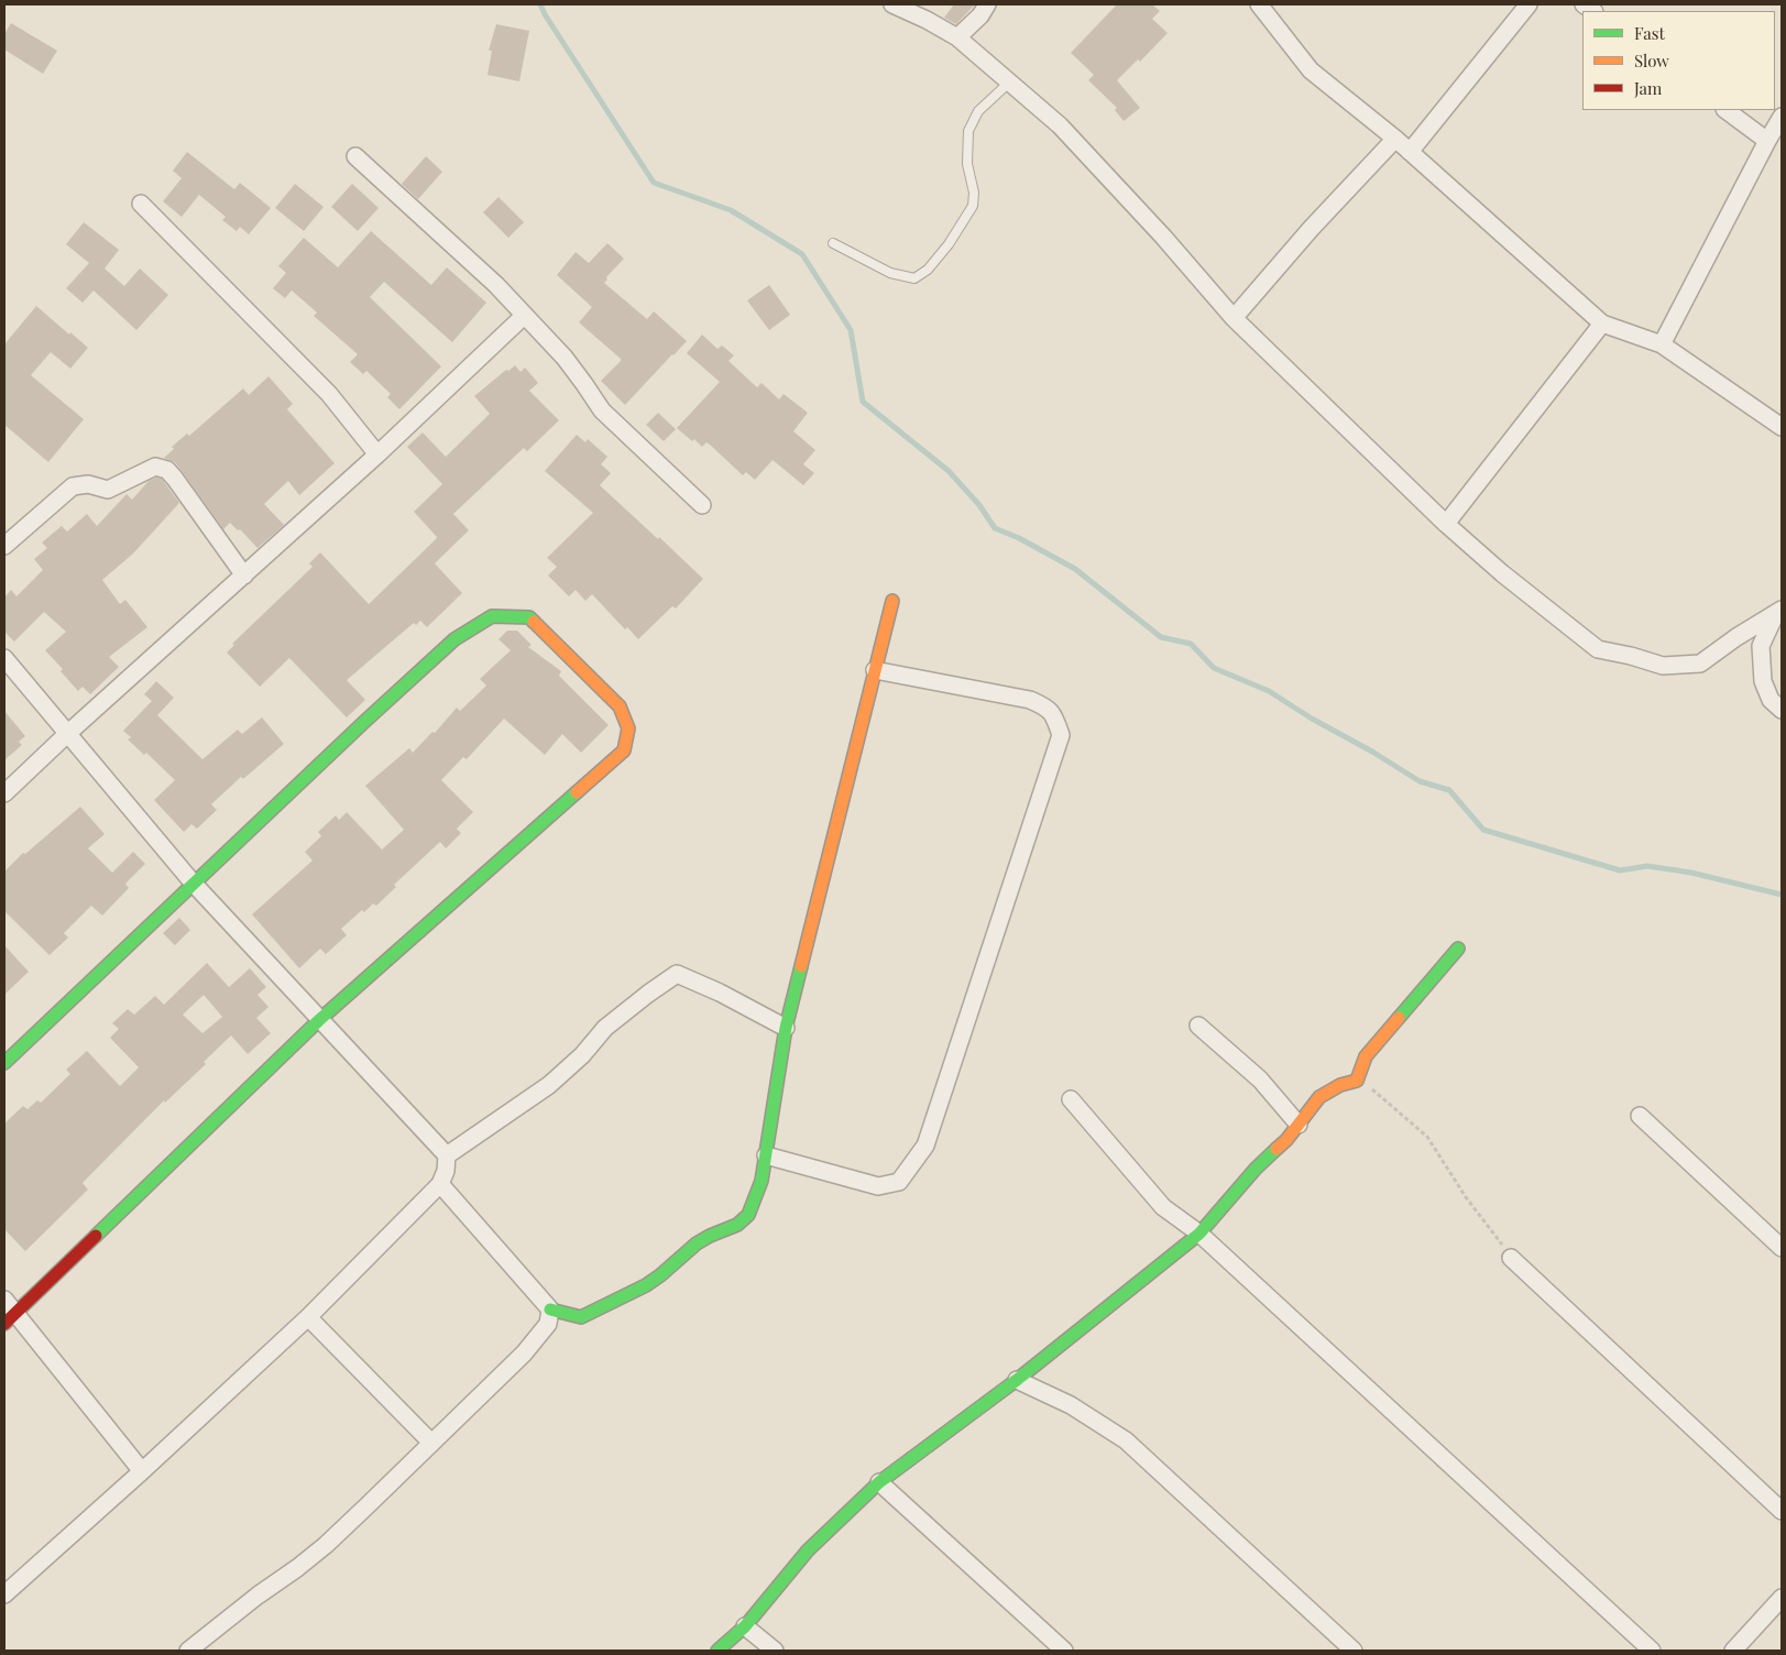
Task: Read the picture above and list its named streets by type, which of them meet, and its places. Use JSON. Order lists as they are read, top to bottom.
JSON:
{
  "legend": ["Fast", "Slow", "Jam"]
}
